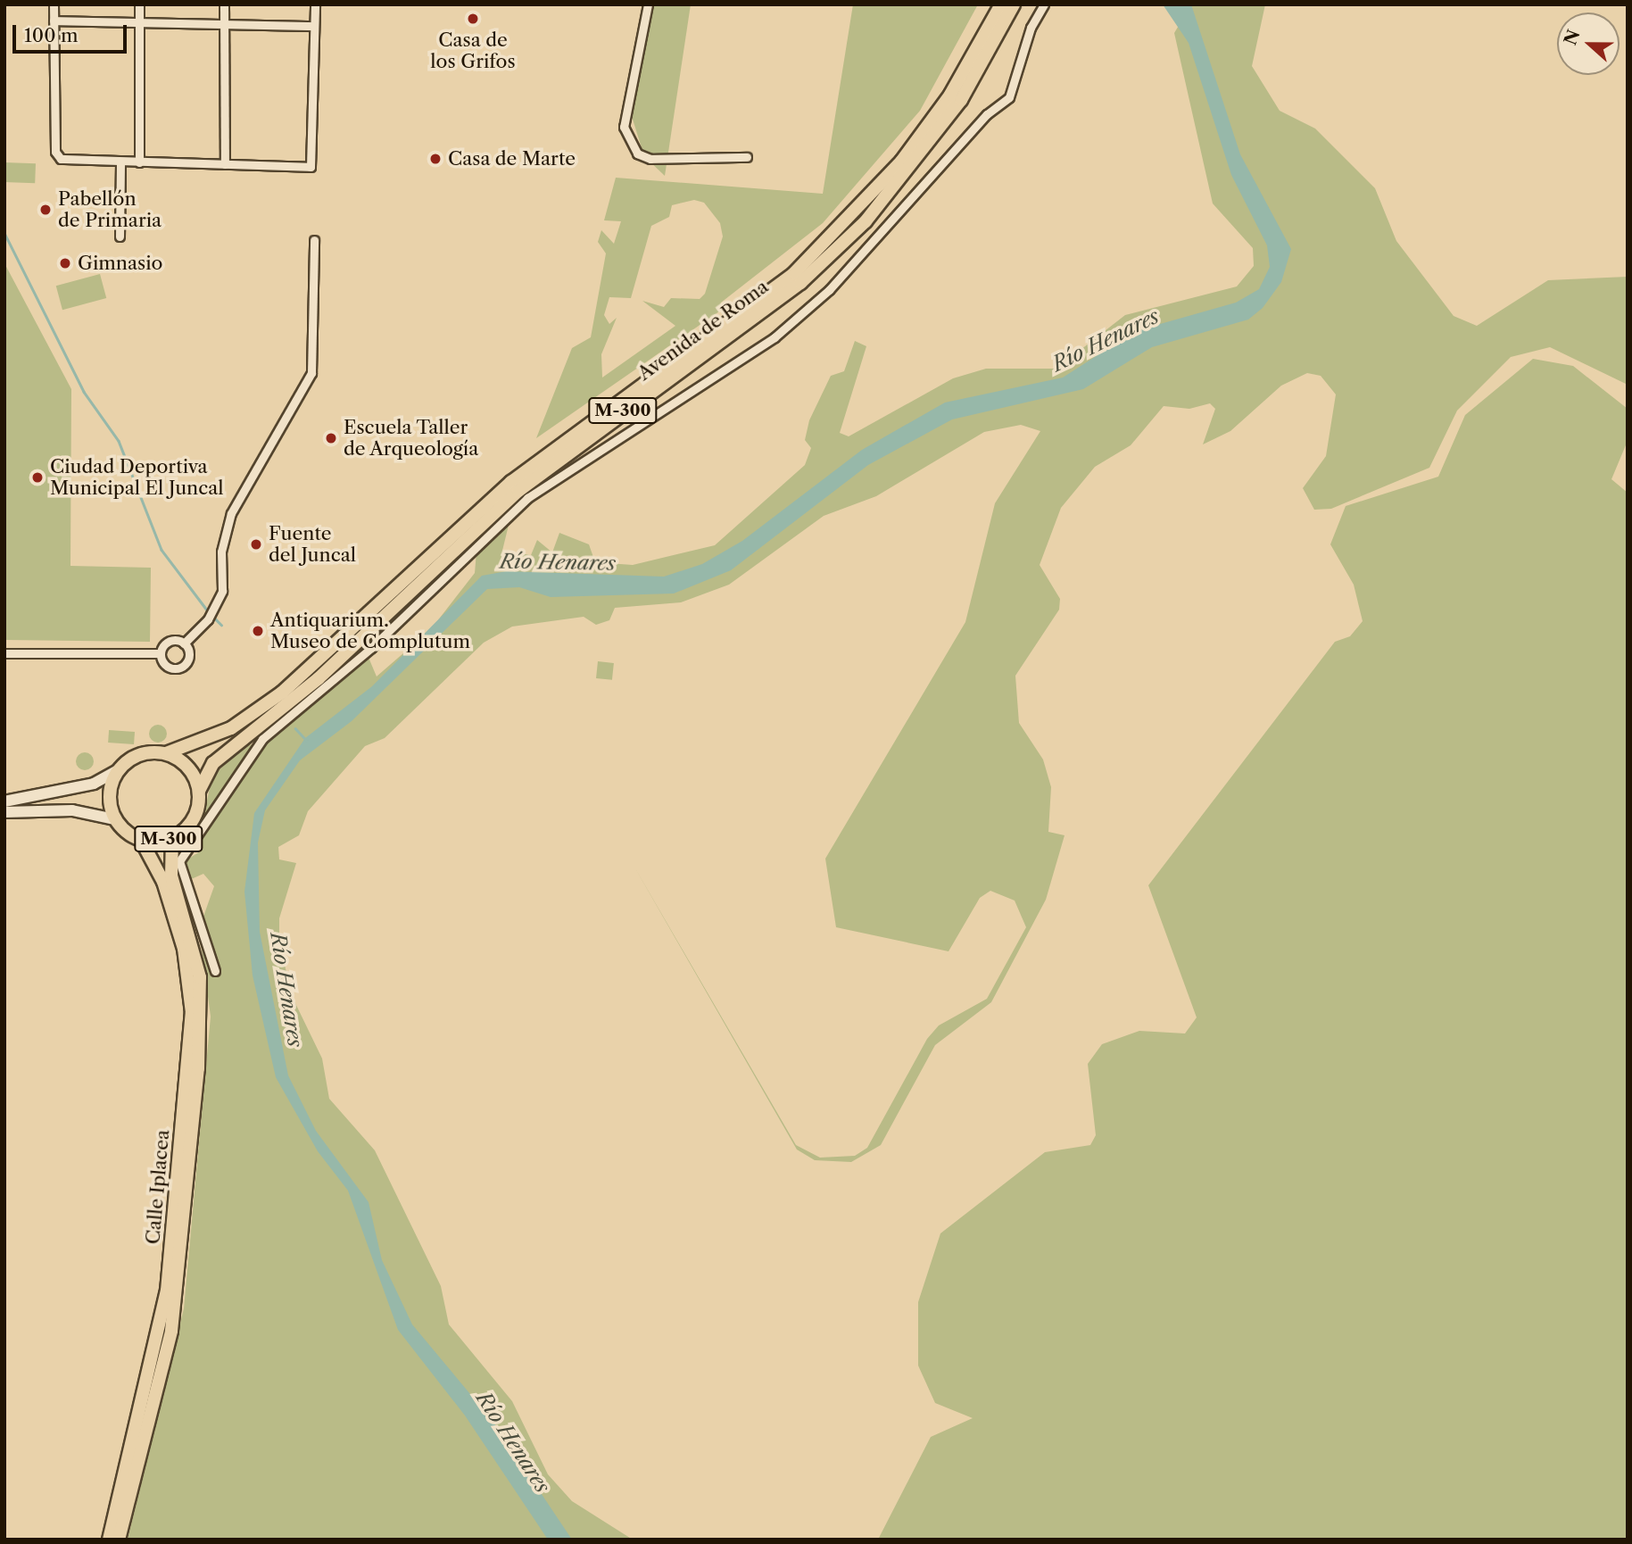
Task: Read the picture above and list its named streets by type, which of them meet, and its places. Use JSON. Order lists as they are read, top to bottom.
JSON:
{
  "streets": {
    "main road": ["Avenida de Roma", "M-300", "Calle Iplacea"]
  },
  "crossings": [
    ["Avenida de Roma", "M-300"],
    ["Avenida de Roma", "Calle Iplacea"],
    ["M-300", "Calle Iplacea"]
  ],
  "water": ["Río Henares"],
  "places": [
    "Casa de los Grifos",
    "Casa de Marte",
    "Pabellón de Primaria",
    "Gimnasio",
    "Escuela Taller de Arqueología",
    "Ciudad Deportiva Municipal El Juncal",
    "Fuente del Juncal",
    "Antiquarium. Museo de Complutum"
  ],
  "scale_bar": "100 m",
  "north": "left"
}
